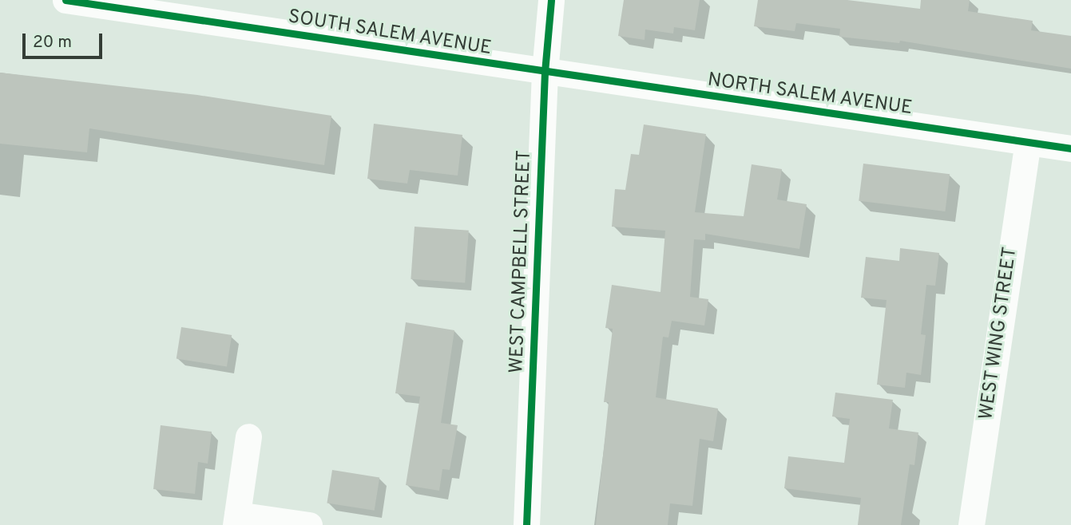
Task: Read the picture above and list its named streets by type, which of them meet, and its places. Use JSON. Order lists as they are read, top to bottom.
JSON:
{
  "streets": {
    "street": [
      "SOUTH SALEM AVENUE",
      "NORTH SALEM AVENUE",
      "WEST CAMPBELL STREET",
      "WEST WING STREET"
    ]
  },
  "crossings": [
    ["SOUTH SALEM AVENUE", "NORTH SALEM AVENUE"],
    ["SOUTH SALEM AVENUE", "WEST CAMPBELL STREET"],
    ["NORTH SALEM AVENUE", "WEST CAMPBELL STREET"],
    ["NORTH SALEM AVENUE", "WEST WING STREET"]
  ],
  "scale_bar": "20 m"
}
